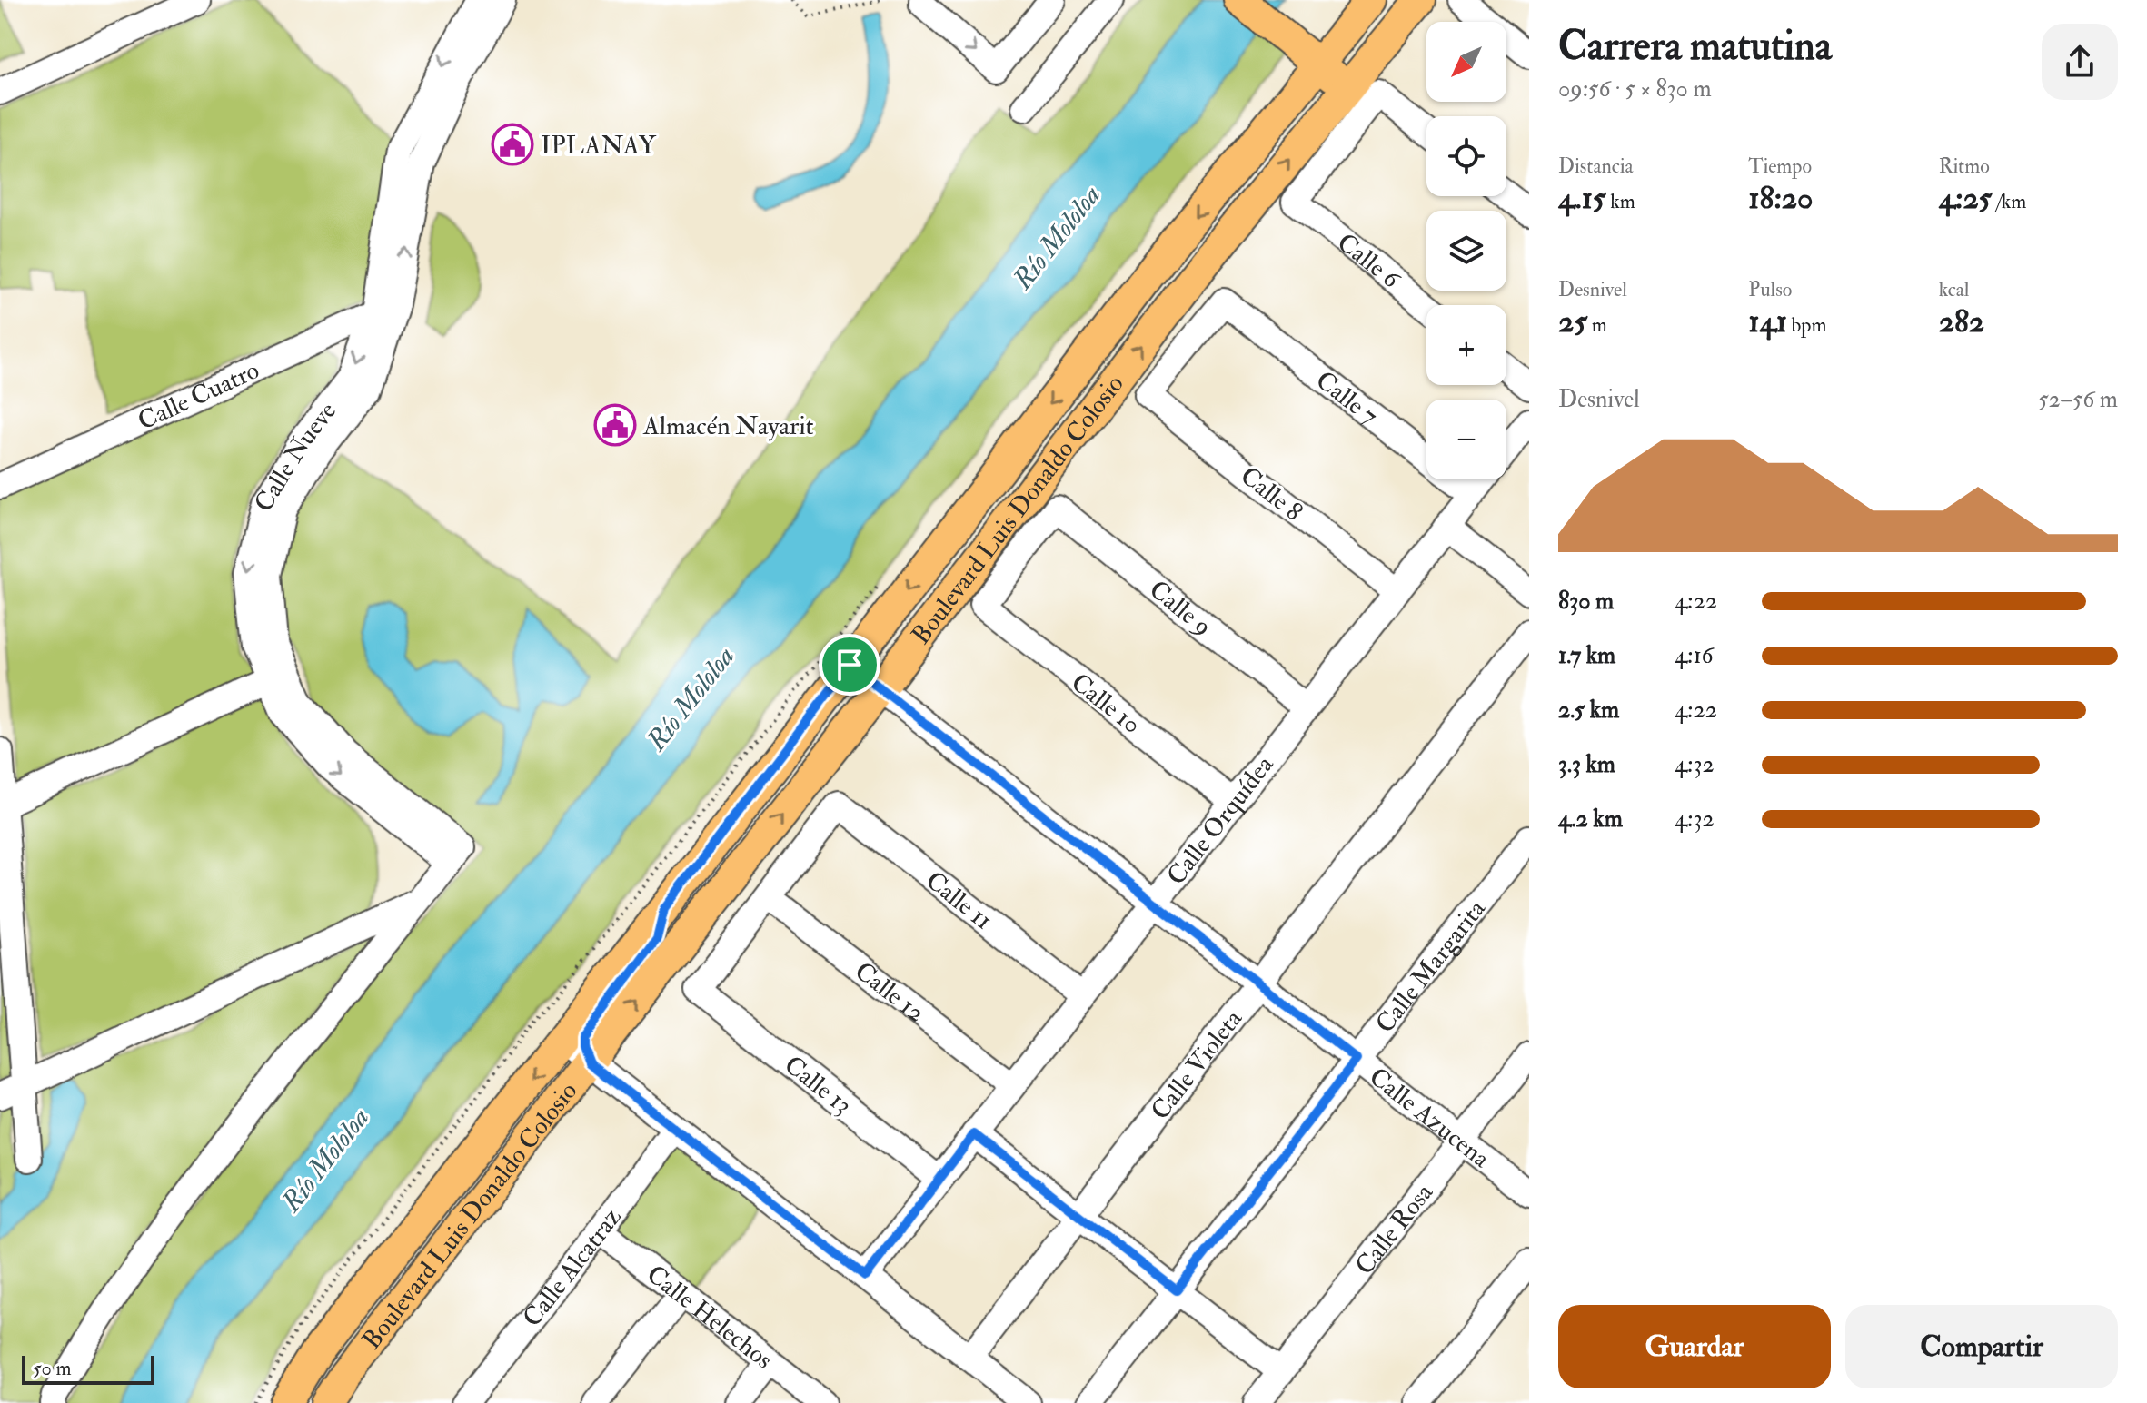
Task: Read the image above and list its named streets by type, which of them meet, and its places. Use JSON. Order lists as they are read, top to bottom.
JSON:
{
  "streets": {
    "main road": ["Boulevard Luis Donaldo Colosio"],
    "street": [
      "Calle 6",
      "Calle Cuatro",
      "Calle 7",
      "Calle Nueve",
      "Calle 8",
      "Calle 9",
      "Calle 10",
      "Calle Orquídea",
      "Calle 11",
      "Calle Margarita",
      "Calle 12",
      "Calle Violeta",
      "Calle 13",
      "Calle Azucena",
      "Calle Rosa",
      "Calle Alcatraz",
      "Calle Helechos"
    ]
  },
  "crossings": [
    ["Calle 6", "Boulevard Luis Donaldo Colosio"],
    ["Calle Cuatro", "Calle Nueve"],
    ["Calle 7", "Calle 8"],
    ["Calle 7", "Calle Orquídea"],
    ["Calle 8", "Calle Orquídea"],
    ["Boulevard Luis Donaldo Colosio", "Calle Azucena"],
    ["Calle 9", "Calle 10"],
    ["Calle 9", "Calle Orquídea"],
    ["Calle 10", "Calle Orquídea"],
    ["Calle Orquídea", "Calle 11"],
    ["Calle Orquídea", "Calle 12"],
    ["Calle Orquídea", "Calle 13"],
    ["Calle Orquídea", "Calle Azucena"],
    ["Calle 11", "Calle 12"],
    ["Calle 11", "Calle 13"],
    ["Calle Margarita", "Calle Azucena"],
    ["Calle 12", "Calle 13"],
    ["Calle Violeta", "Calle Azucena"],
    ["Calle Azucena", "Calle Rosa"],
    ["Calle Alcatraz", "Calle Helechos"]
  ],
  "water": ["Río Mololoa"],
  "places": {
    "public building": ["IPLANAY", "Almacén Nayarit"]
  },
  "scale_bar": "50 m",
  "north": "bottom left",
  "page": {
    "heading": ["Carrera matutina", "09:56 · 5 × 830 m"],
    "map_buttons": ["+", "−"],
    "stats": [
      ["Distancia", "4.15 km"],
      ["Tiempo", "18:20"],
      ["Ritmo", "4:25 /km"],
      ["Desnivel", "25 m"],
      ["Pulso", "141 bpm"],
      ["kcal", "282"]
    ],
    "chart": ["Desnivel", "52–56 m"],
    "list": [
      {
        "name": "830 m",
        "note": "4:22"
      },
      {
        "name": "1.7 km",
        "note": "4:16"
      },
      {
        "name": "2.5 km",
        "note": "4:22"
      },
      {
        "name": "3.3 km",
        "note": "4:32"
      },
      {
        "name": "4.2 km",
        "note": "4:32"
      }
    ],
    "buttons": ["Guardar", "Compartir"],
    "scale": "50 m"
  }
}
